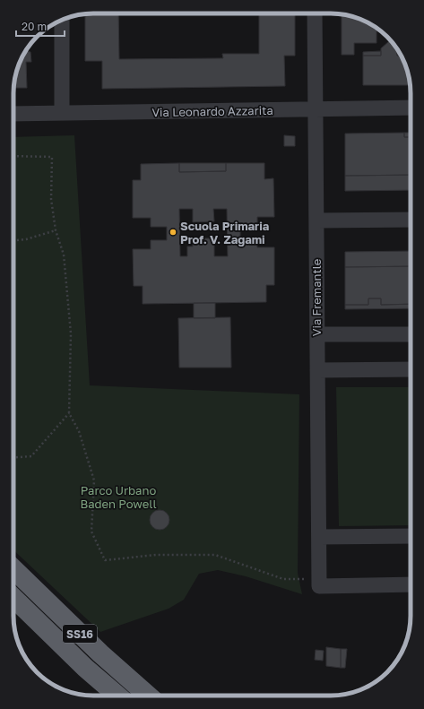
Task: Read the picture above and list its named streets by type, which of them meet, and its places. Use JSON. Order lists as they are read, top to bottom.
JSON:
{
  "streets": {
    "highway": ["SS16"],
    "street": ["Via Leonardo Azzarita", "Via Fremantle"]
  },
  "crossings": [
    ["Via Leonardo Azzarita", "Via Fremantle"]
  ],
  "parks": ["Parco Urbano Baden Powell"],
  "places": ["Scuola Primaria Prof. V. Zagami"],
  "scale_bar": "20 m"
}
